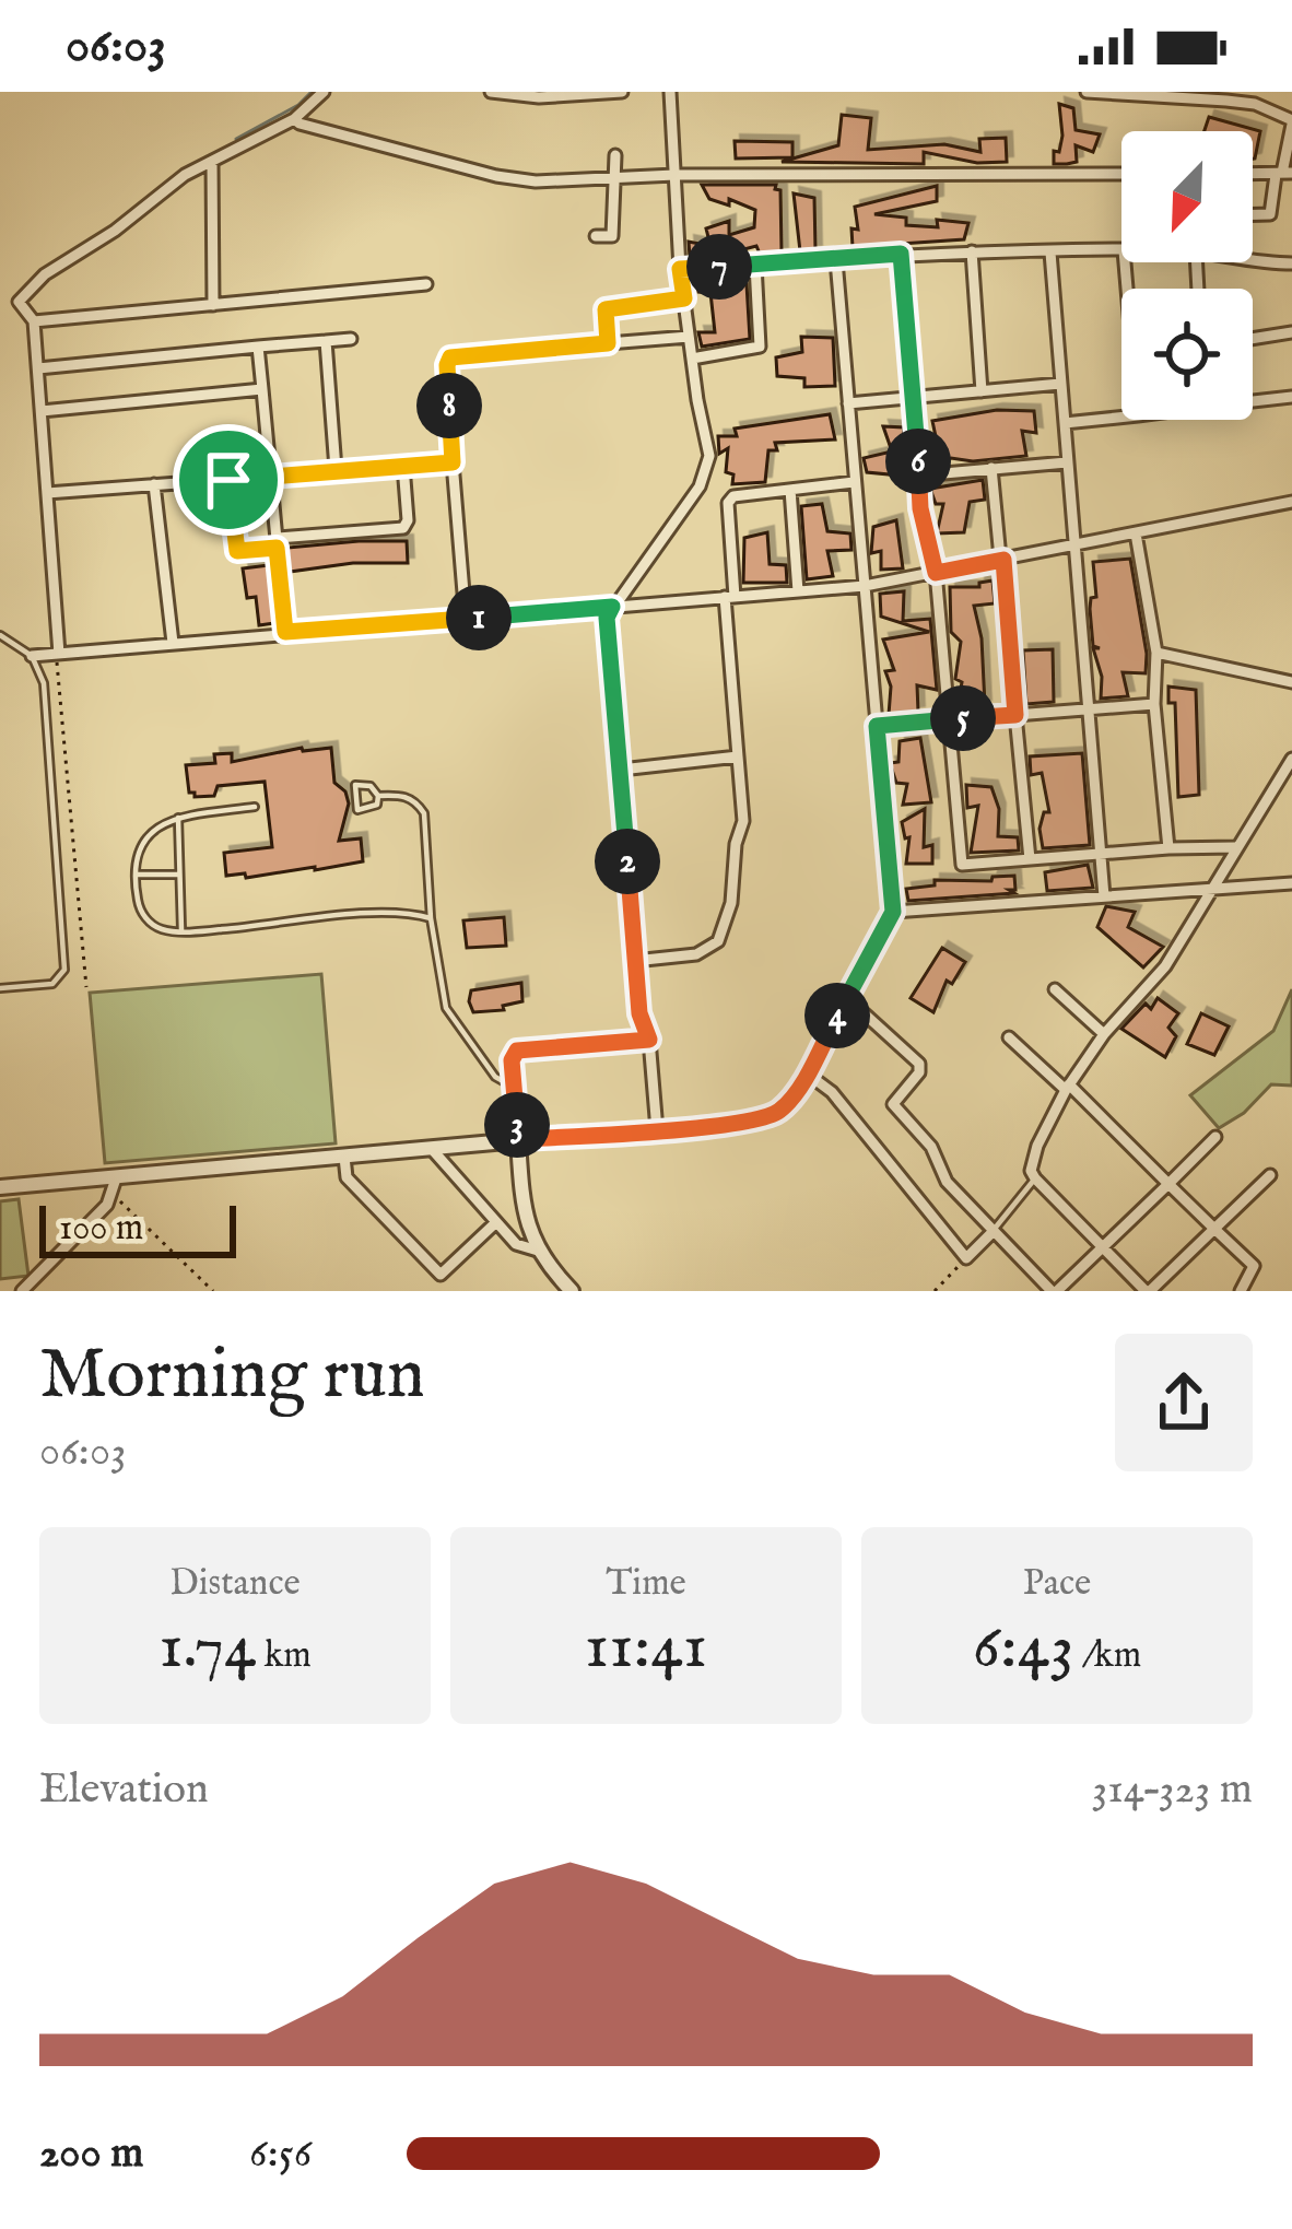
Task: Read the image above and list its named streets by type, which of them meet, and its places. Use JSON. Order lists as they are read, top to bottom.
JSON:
{
  "scale_bar": "100 m",
  "north": "bottom left",
  "page": {
    "status": "06:03",
    "pins": [
      "7",
      "8",
      "6",
      "1",
      "5",
      "2",
      "4",
      "3"
    ],
    "scale": "100 m",
    "heading": ["Morning run", "06:03"],
    "stats": [
      ["Distance", "1.74 km"],
      ["Time", "11:41"],
      ["Pace", "6:43 /km"]
    ],
    "chart": ["Elevation", "314–323 m"],
    "list": [
      {
        "name": "200 m",
        "note": "6:56"
      }
    ]
  }
}
